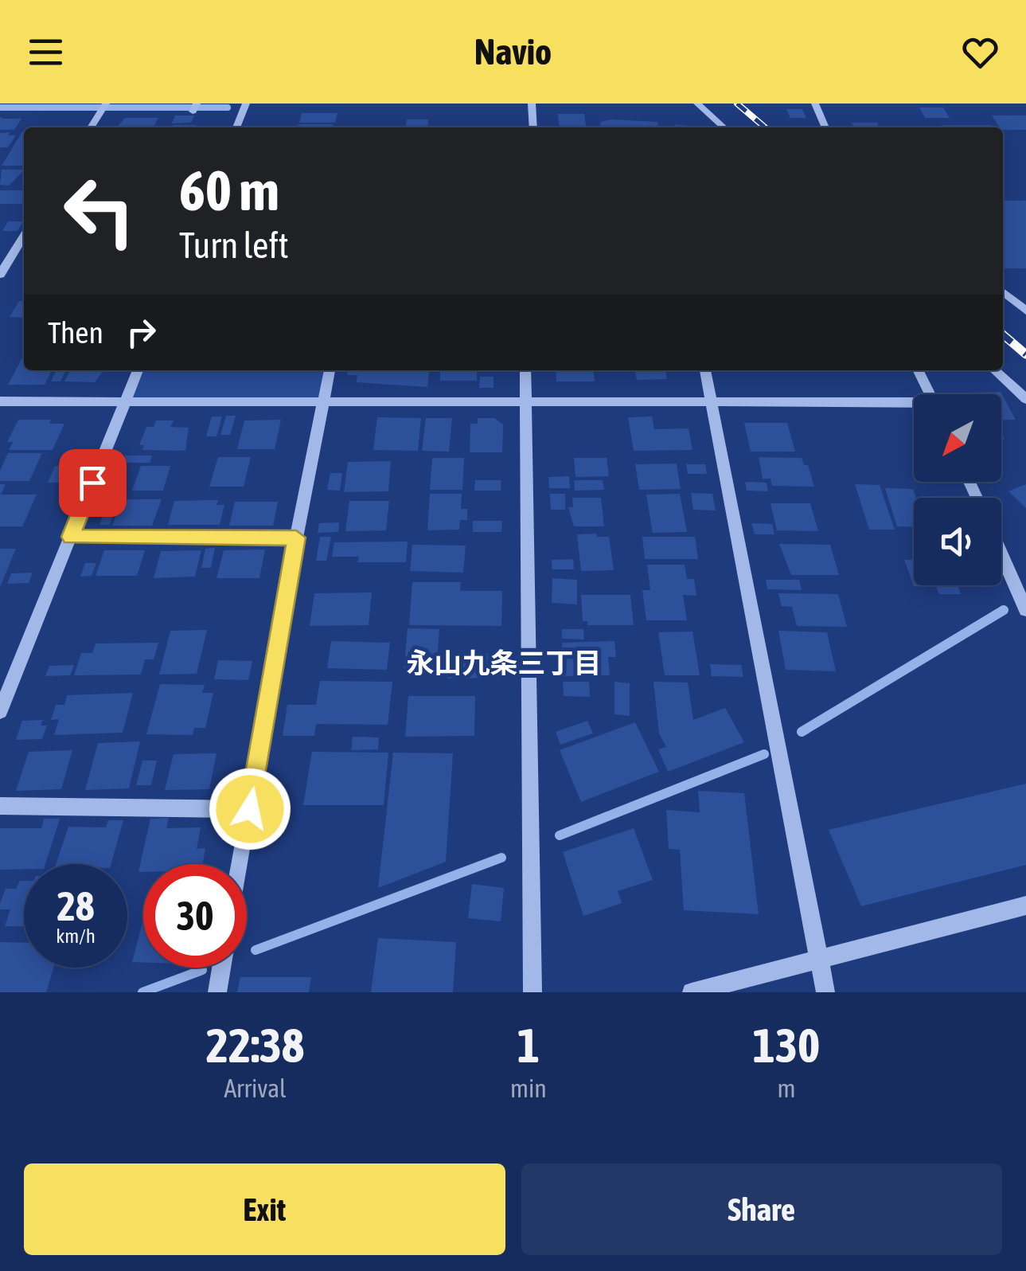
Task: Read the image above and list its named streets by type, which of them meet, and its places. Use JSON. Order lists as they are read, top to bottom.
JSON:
{
  "districts": ["永山九条三丁目"],
  "north": "bottom left",
  "page": {
    "header": "Navio",
    "turn": ["60 m", "Turn left"],
    "then": "Then",
    "speed": "28 km/h",
    "limit": "30",
    "eta": [
      "22:38",
      "Arrival",
      "1",
      "min",
      "130",
      "m"
    ],
    "buttons": ["Exit", "Share"]
  }
}
